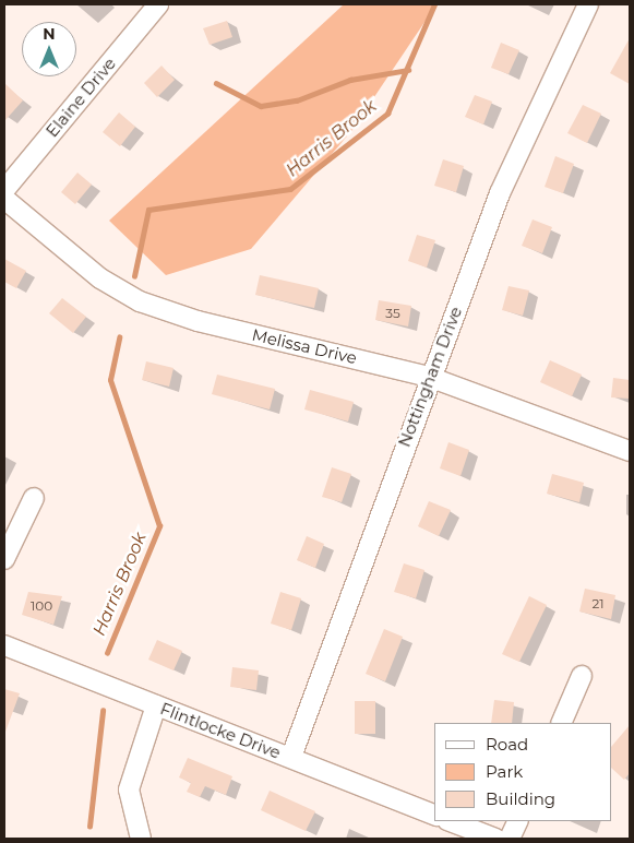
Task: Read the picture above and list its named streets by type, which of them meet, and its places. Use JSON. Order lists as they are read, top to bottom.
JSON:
{
  "streets": {
    "street": [
      "Elaine Drive",
      "Melissa Drive",
      "Nottingham Drive",
      "Flintlocke Drive"
    ]
  },
  "crossings": [
    ["Melissa Drive", "Nottingham Drive"],
    ["Nottingham Drive", "Flintlocke Drive"]
  ],
  "water": ["Harris Brook"],
  "house_numbers": ["35", "21", "100"],
  "legend": ["Road", "Park", "Building"],
  "north": "top"
}
